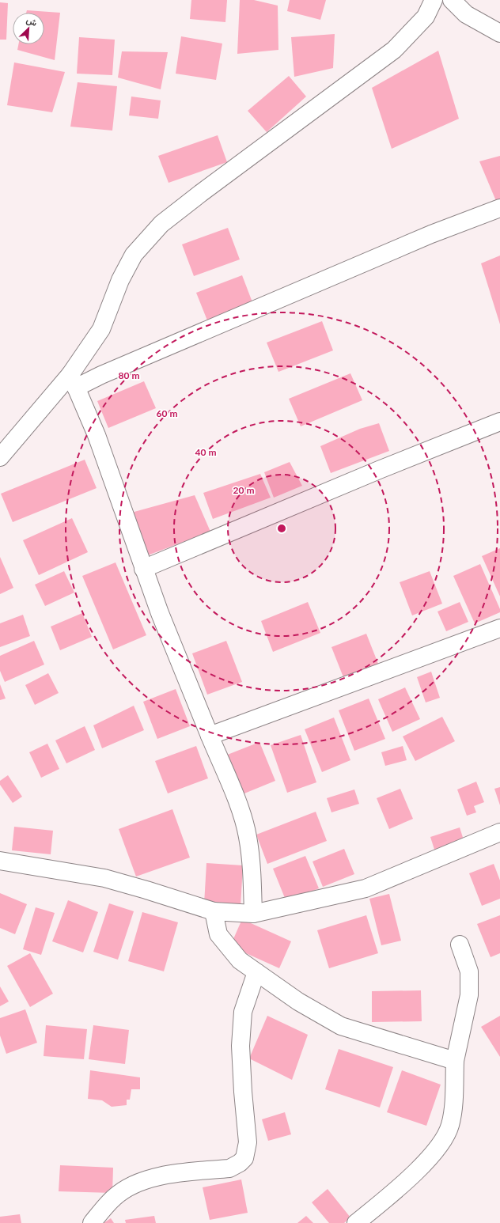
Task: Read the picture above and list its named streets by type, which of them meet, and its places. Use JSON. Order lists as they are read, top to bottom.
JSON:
{
  "north": "top right",
  "rings": [
    "80 m",
    "60 m",
    "40 m",
    "20 m"
  ]
}
